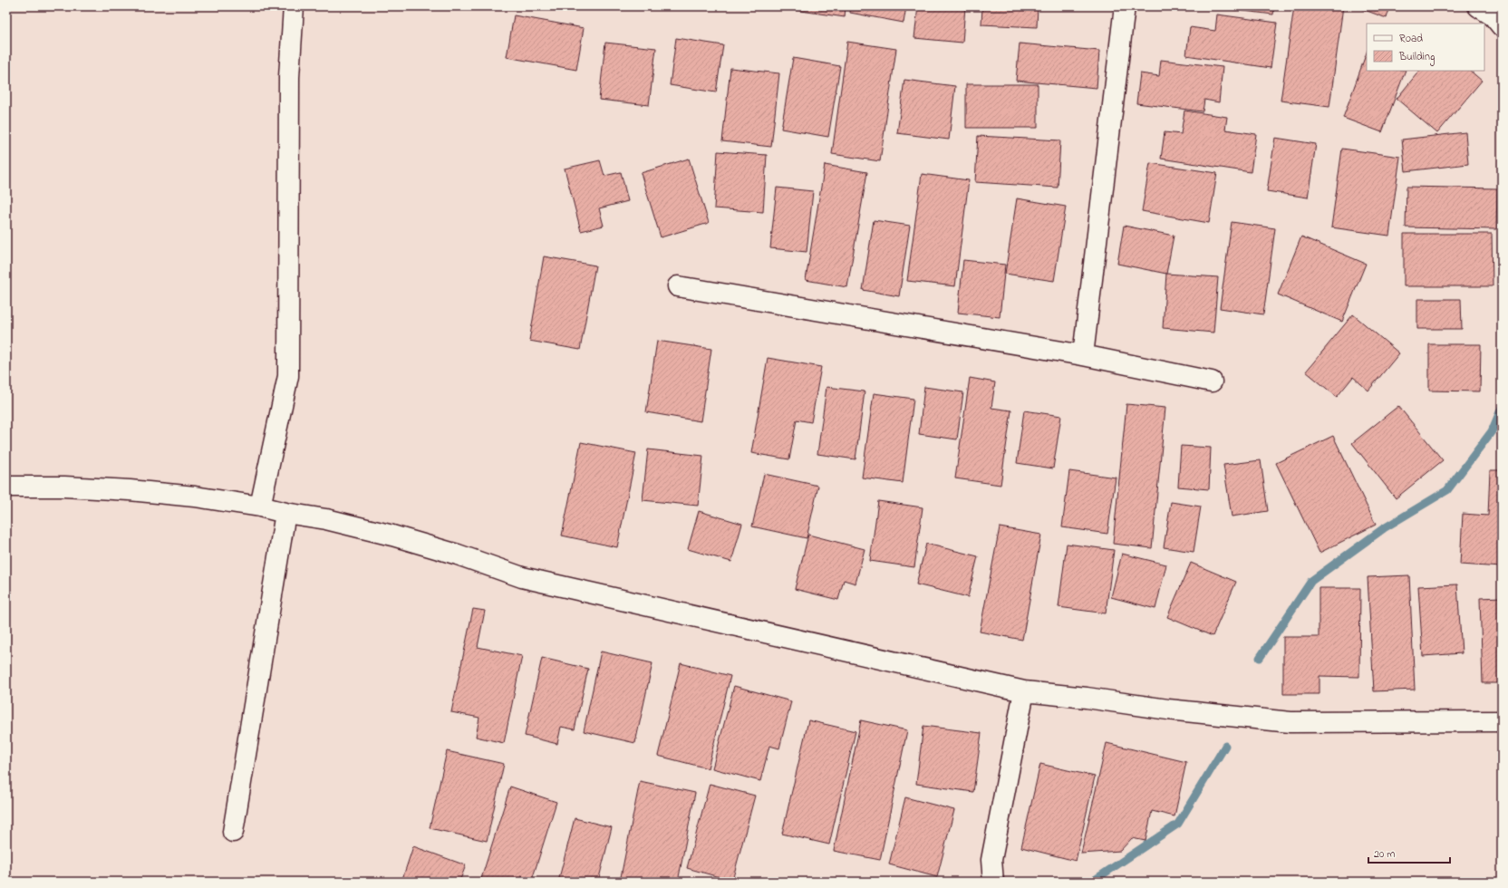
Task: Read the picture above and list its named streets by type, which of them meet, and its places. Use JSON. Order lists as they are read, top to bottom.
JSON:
{
  "legend": ["Road", "Building"],
  "scale_bar": "20 m"
}
